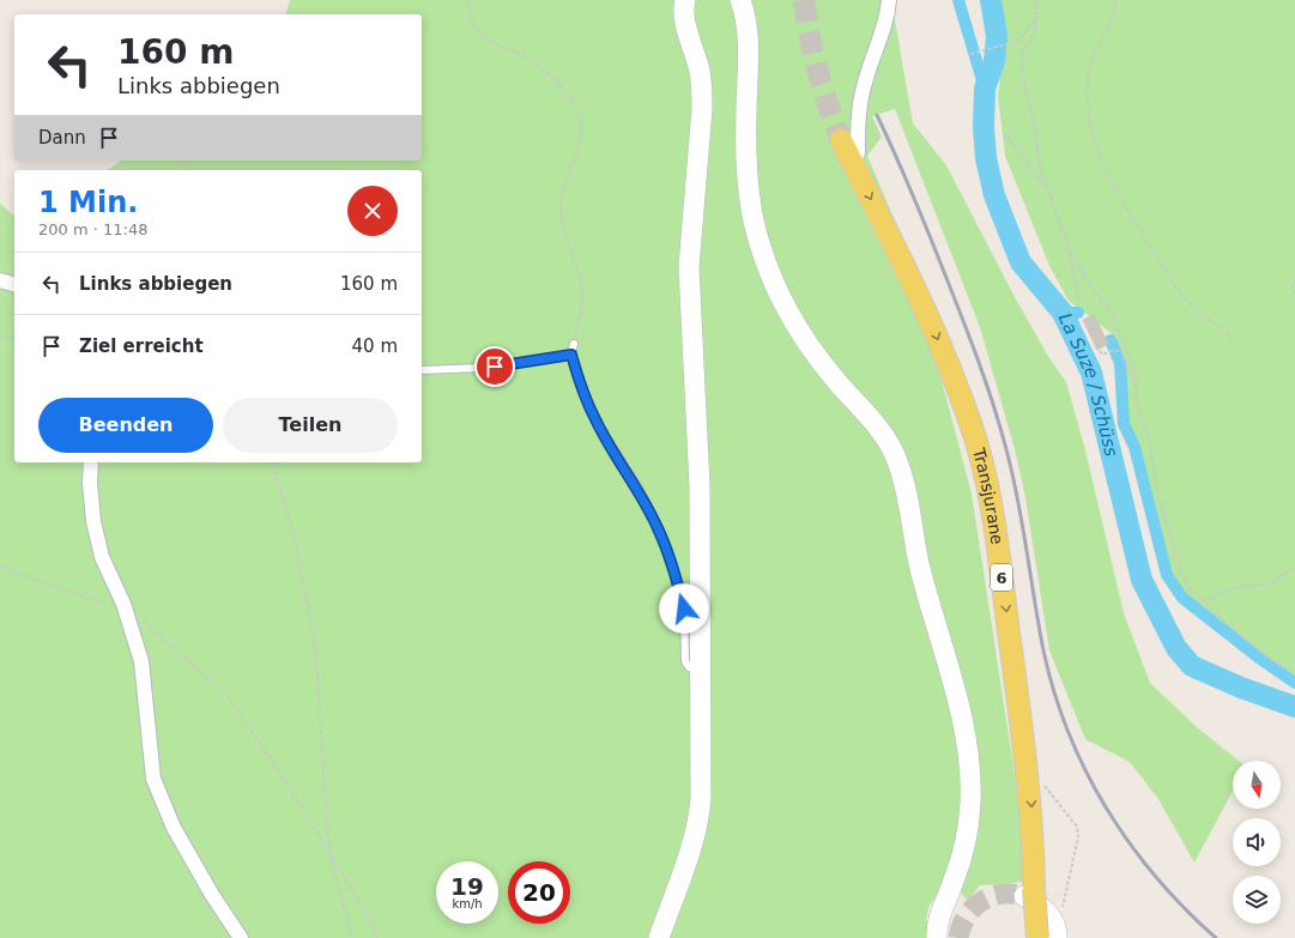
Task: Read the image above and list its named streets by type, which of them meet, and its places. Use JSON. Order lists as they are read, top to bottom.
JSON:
{
  "streets": {
    "main road": ["Transjurane", "6"]
  },
  "one_way": ["Transjurane"],
  "water": ["La Suze / Schüss"],
  "north": "bottom",
  "page": {
    "turn": ["160 m", "Links abbiegen"],
    "then": "Dann",
    "heading": ["1 Min.", "200 m · 11:48"],
    "list": [
      {
        "name": "Links abbiegen",
        "value": "160 m"
      },
      {
        "name": "Ziel erreicht",
        "value": "40 m"
      }
    ],
    "buttons": ["Beenden", "Teilen"],
    "speed": "19 km/h",
    "limit": "20"
  }
}
